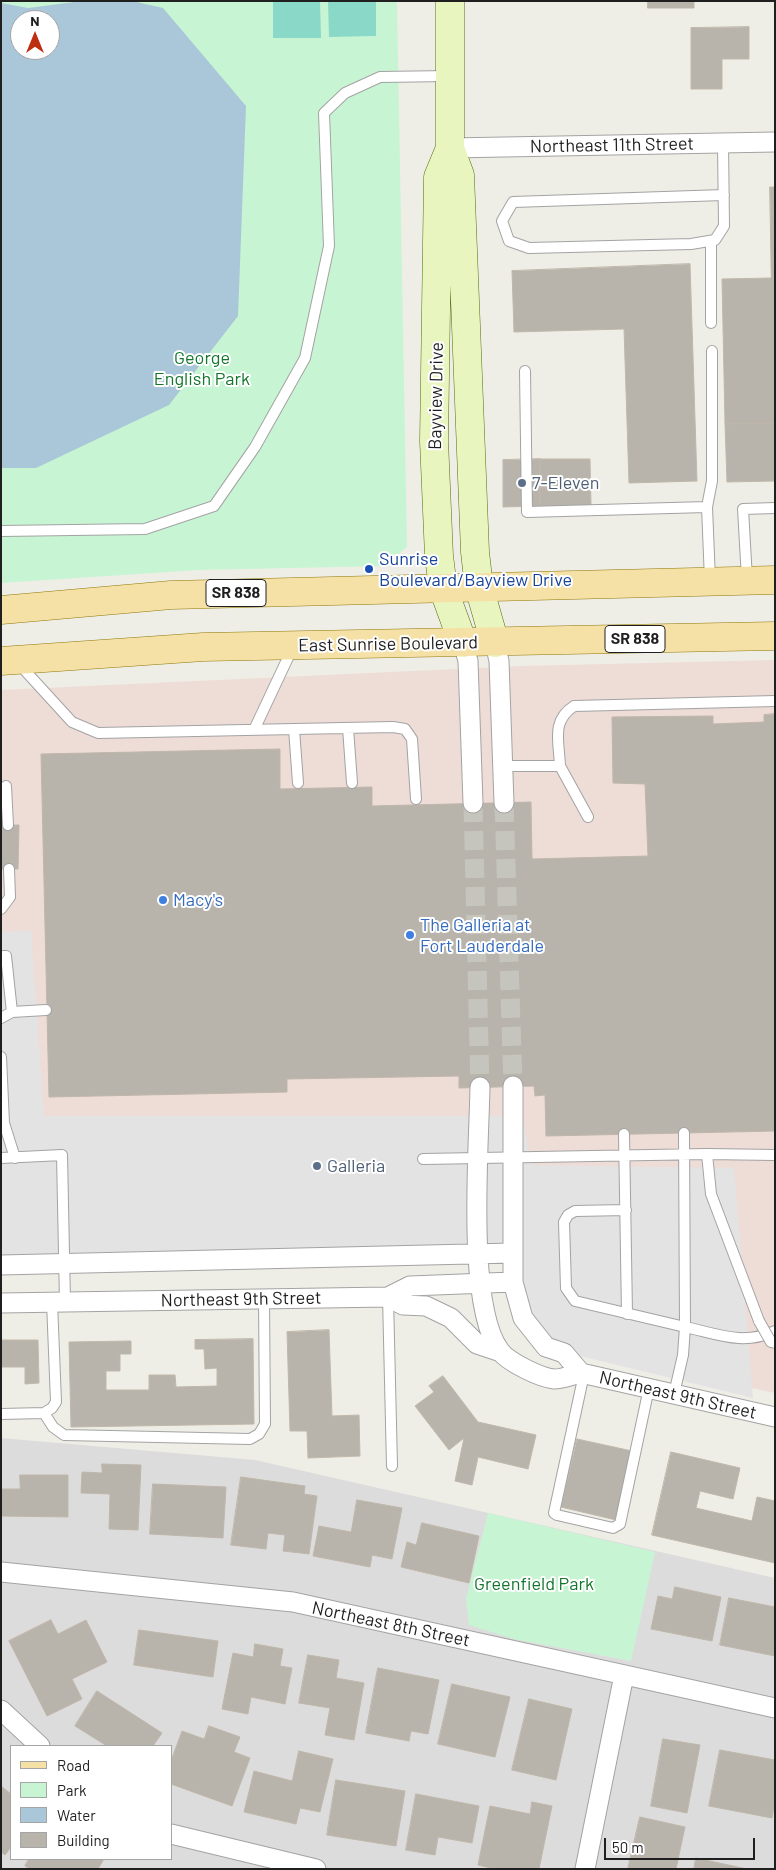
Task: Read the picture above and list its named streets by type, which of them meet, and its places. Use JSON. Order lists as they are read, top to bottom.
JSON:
{
  "streets": {
    "main road": ["SR 838", "East Sunrise Boulevard"],
    "street": [
      "Northeast 11th Street",
      "Bayview Drive",
      "Northeast 9th Street",
      "Northeast 8th Street"
    ]
  },
  "crossings": [
    ["Northeast 11th Street", "Bayview Drive"],
    ["Bayview Drive", "SR 838"],
    ["Bayview Drive", "East Sunrise Boulevard"]
  ],
  "parks": ["George English Park", "Greenfield Park"],
  "places": [
    "7-Eleven",
    "Sunrise Boulevard/Bayview Drive",
    "Macy's",
    "The Galleria at Fort Lauderdale",
    "Galleria"
  ],
  "legend": [
    "Road",
    "Park",
    "Water",
    "Building"
  ],
  "scale_bar": "50 m",
  "north": "top"
}
